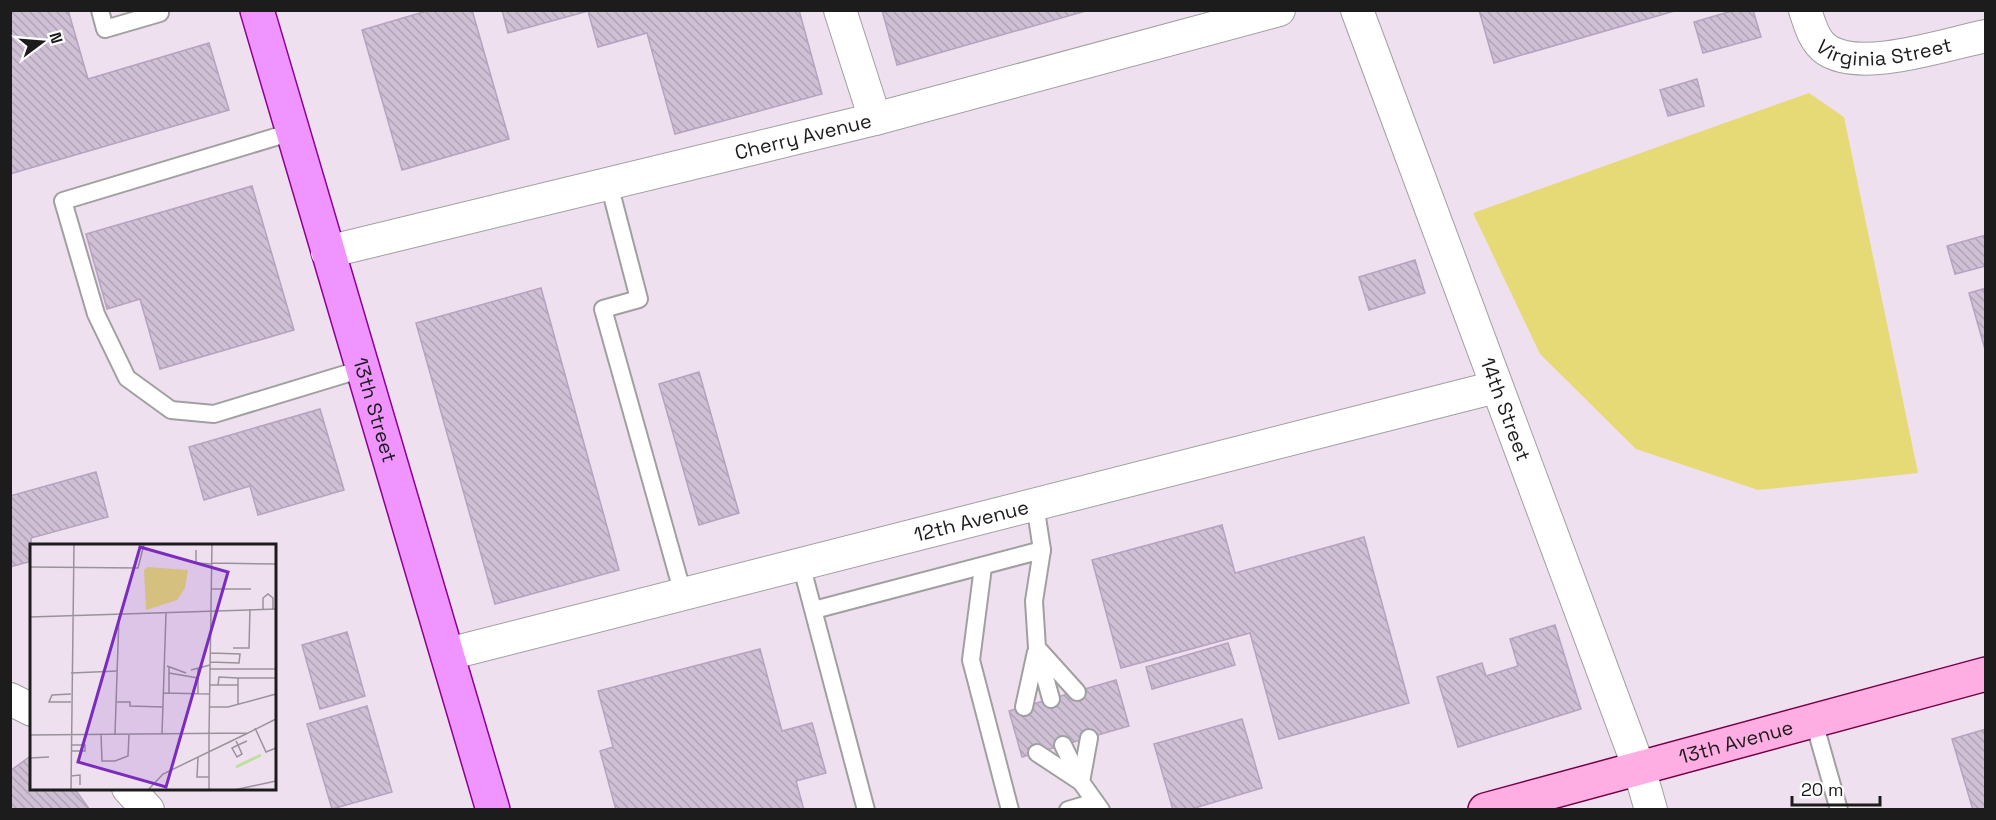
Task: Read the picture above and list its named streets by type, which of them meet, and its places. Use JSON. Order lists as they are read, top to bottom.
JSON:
{
  "streets": {
    "main road": ["13th Street"],
    "street": [
      "Virginia Street",
      "Cherry Avenue",
      "14th Street",
      "12th Avenue",
      "13th Avenue"
    ]
  },
  "crossings": [
    ["Cherry Avenue", "13th Street"],
    ["13th Street", "12th Avenue"],
    ["14th Street", "12th Avenue"],
    ["14th Street", "13th Avenue"]
  ],
  "scale_bar": "20 m",
  "north": "right"
}
